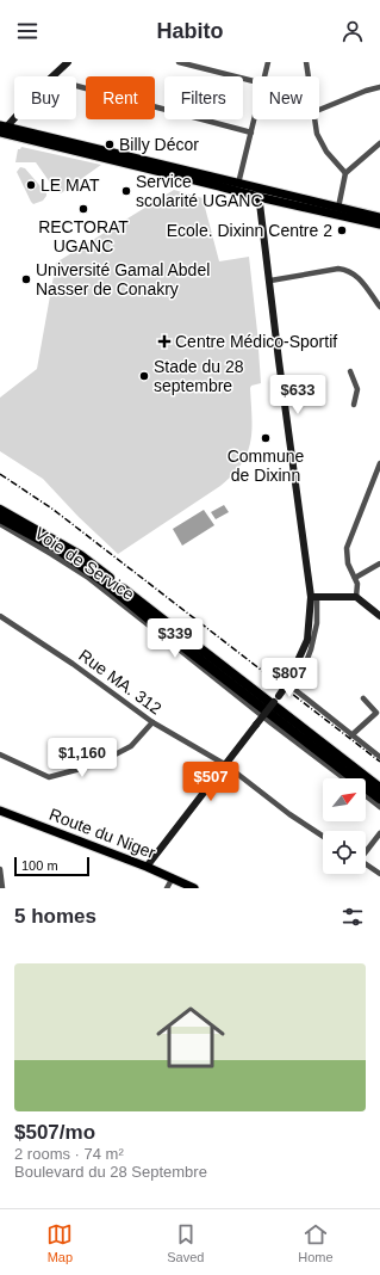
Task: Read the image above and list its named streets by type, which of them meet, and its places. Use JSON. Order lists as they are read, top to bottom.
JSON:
{
  "streets": {
    "main road": ["Route du Niger"],
    "street": ["Voie de Service", "Rue MA. 312"]
  },
  "places": {
    "other": [
      "Billy Décor",
      "LE MAT",
      "Service scolarité UGANC",
      "RECTORAT UGANC",
      "Ecole. Dixinn Centre 2",
      "Université Gamal Abdel Nasser de Conakry",
      "Stade du 28 septembre",
      "Commune de Dixinn"
    ],
    "health": ["Centre Médico-Sportif"]
  },
  "scale_bar": "100 m",
  "north": "top right",
  "page": {
    "header": "Habito",
    "chip": [
      "Buy",
      "Rent",
      "Filters",
      "New"
    ],
    "price": [
      "$633",
      "$339",
      "$807",
      "$1,160",
      "$507"
    ],
    "scale": "100 m",
    "heading": "5 homes",
    "list": [
      {
        "name": "$507/mo",
        "note": "2 rooms · 74 m² · Boulevard du 28 Septembre"
      }
    ],
    "tabs": ["Map", "Saved", "Home"]
  }
}
